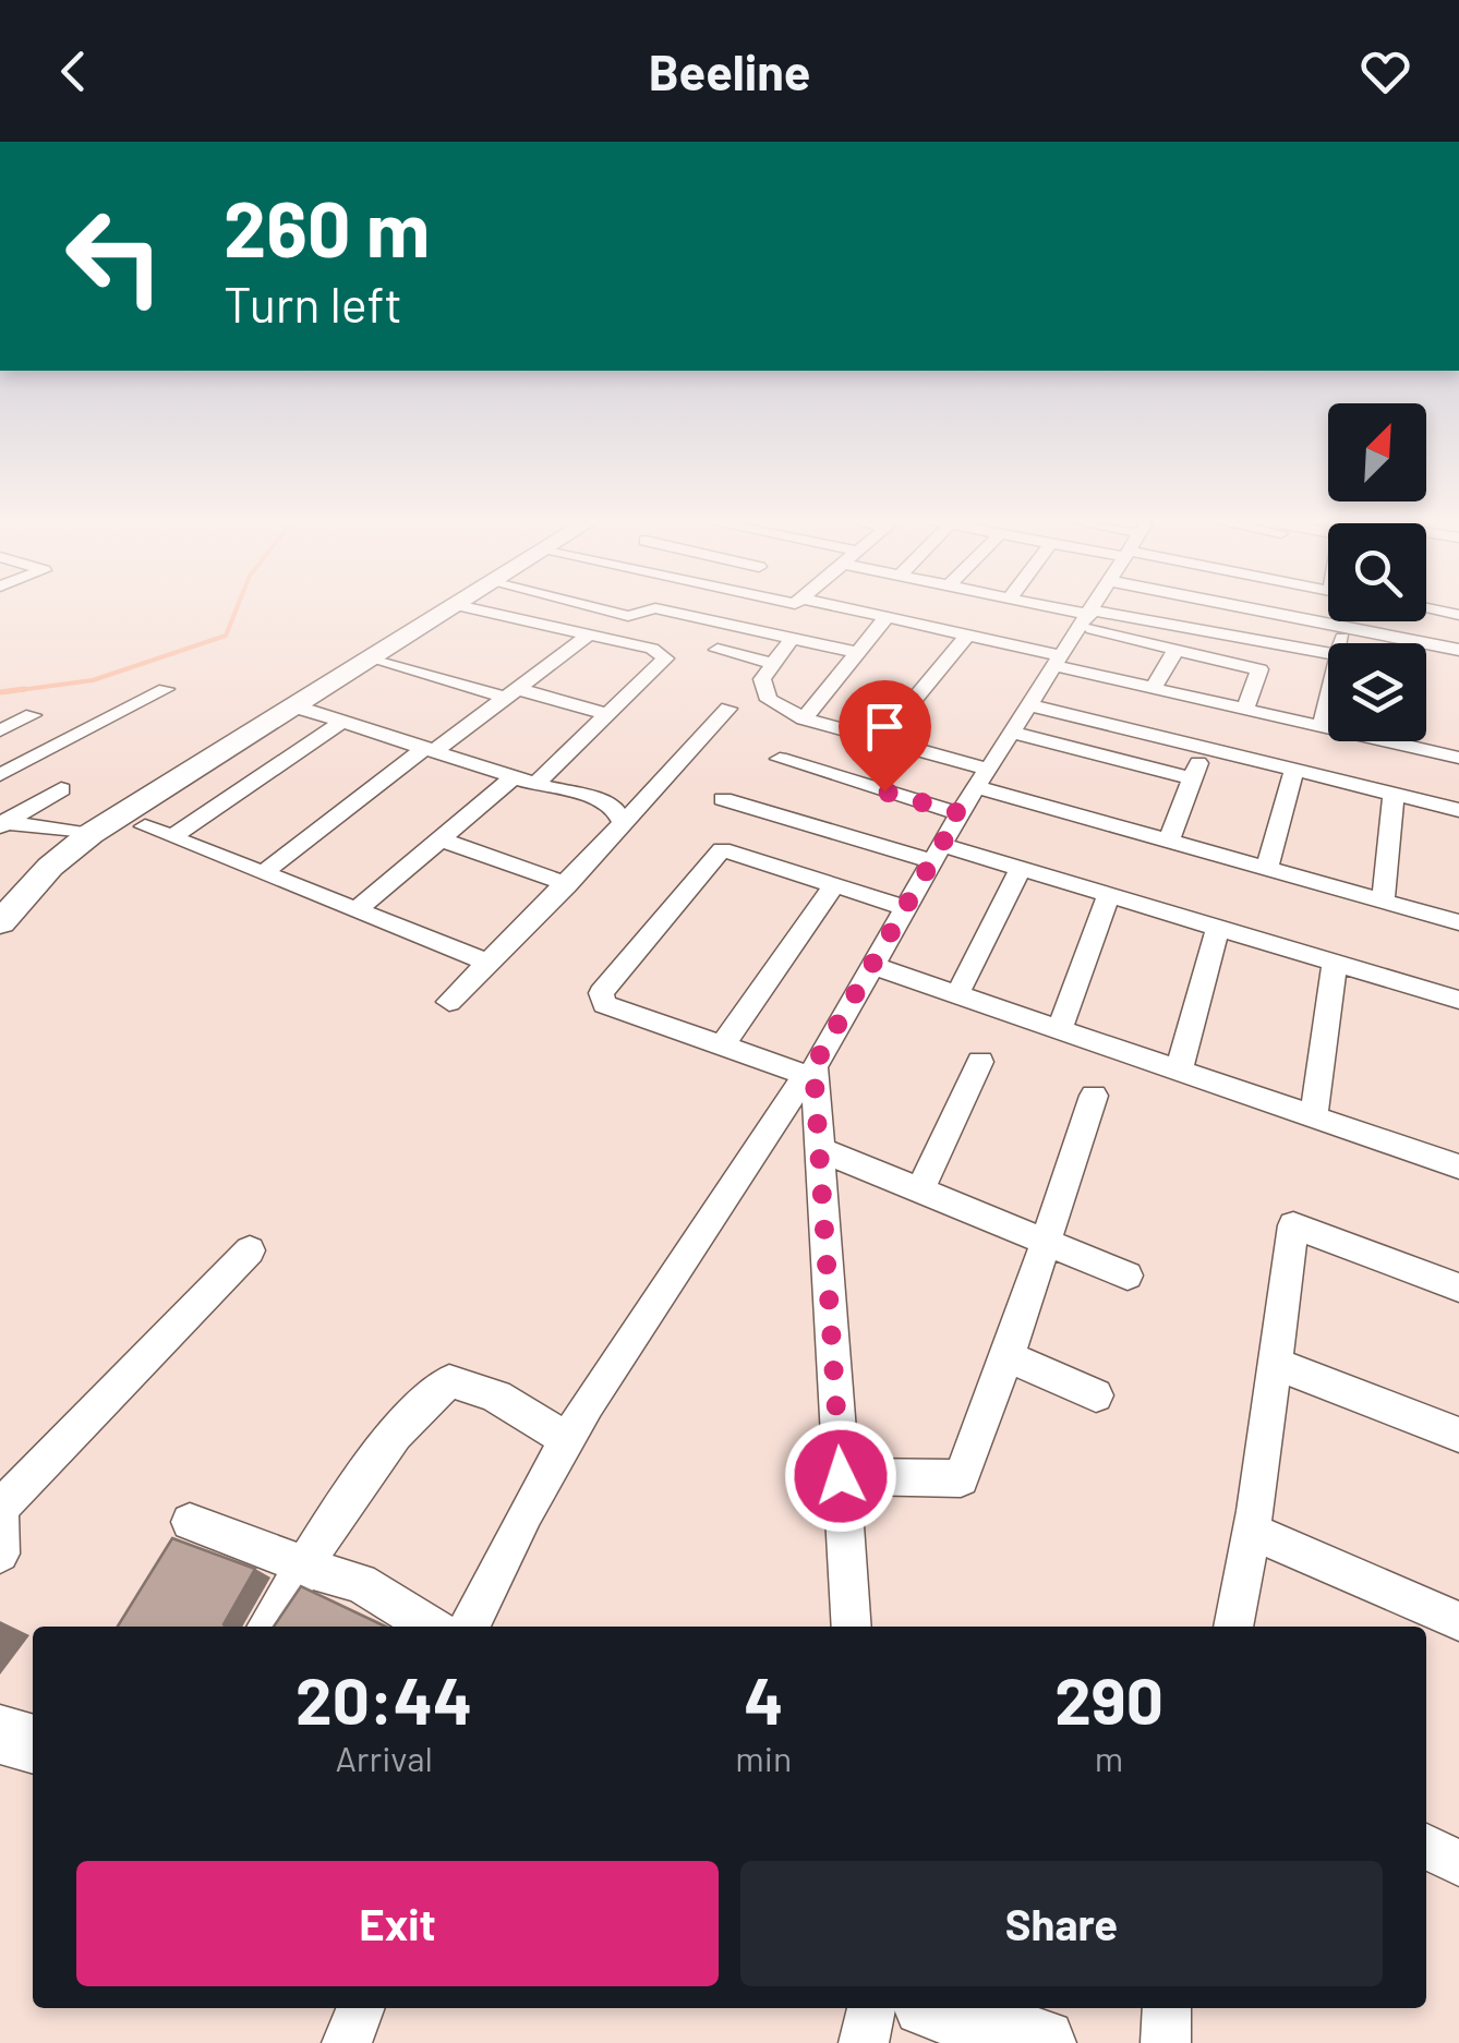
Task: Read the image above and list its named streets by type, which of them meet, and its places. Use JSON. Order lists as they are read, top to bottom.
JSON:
{
  "north": "top right",
  "page": {
    "header": "Beeline",
    "turn": ["260 m", "Turn left"],
    "eta": [
      "20:44",
      "Arrival",
      "4",
      "min",
      "290",
      "m"
    ],
    "buttons": ["Exit", "Share"]
  }
}
